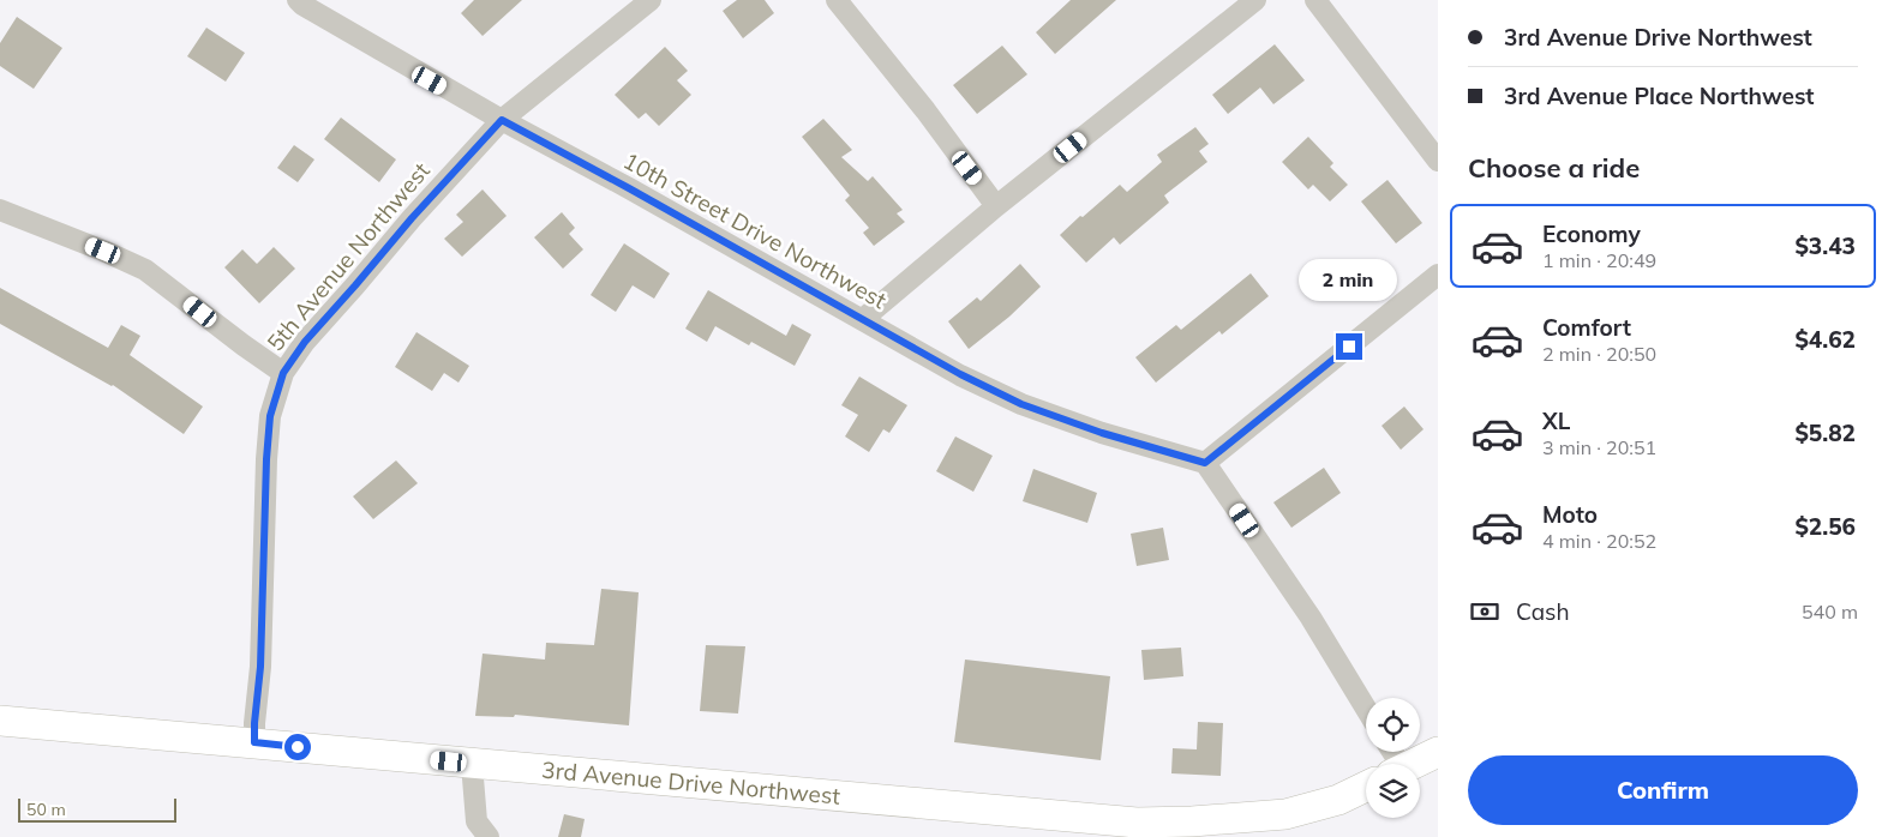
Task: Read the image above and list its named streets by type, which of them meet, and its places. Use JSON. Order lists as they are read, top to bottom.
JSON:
{
  "streets": {
    "main road": ["3rd Avenue Drive Northwest"],
    "street": ["10th Street Drive Northwest", "5th Avenue Northwest"]
  },
  "crossings": [
    ["10th Street Drive Northwest", "5th Avenue Northwest"],
    ["5th Avenue Northwest", "3rd Avenue Drive Northwest"]
  ],
  "scale_bar": "50 m",
  "page": {
    "banner": ["3rd Avenue Drive Northwest", "3rd Avenue Place Northwest"],
    "heading": "Choose a ride",
    "list": [
      {
        "name": "Economy",
        "note": "1 min · 20:49",
        "value": "$3.43"
      },
      {
        "name": "Comfort",
        "note": "2 min · 20:50",
        "value": "$4.62"
      },
      {
        "name": "XL",
        "note": "3 min · 20:51",
        "value": "$5.82"
      },
      {
        "name": "Moto",
        "note": "4 min · 20:52",
        "value": "$2.56"
      }
    ],
    "bubble": "2 min",
    "pay": ["Cash", "540 m"],
    "buttons": "Confirm",
    "scale": "50 m"
  }
}
